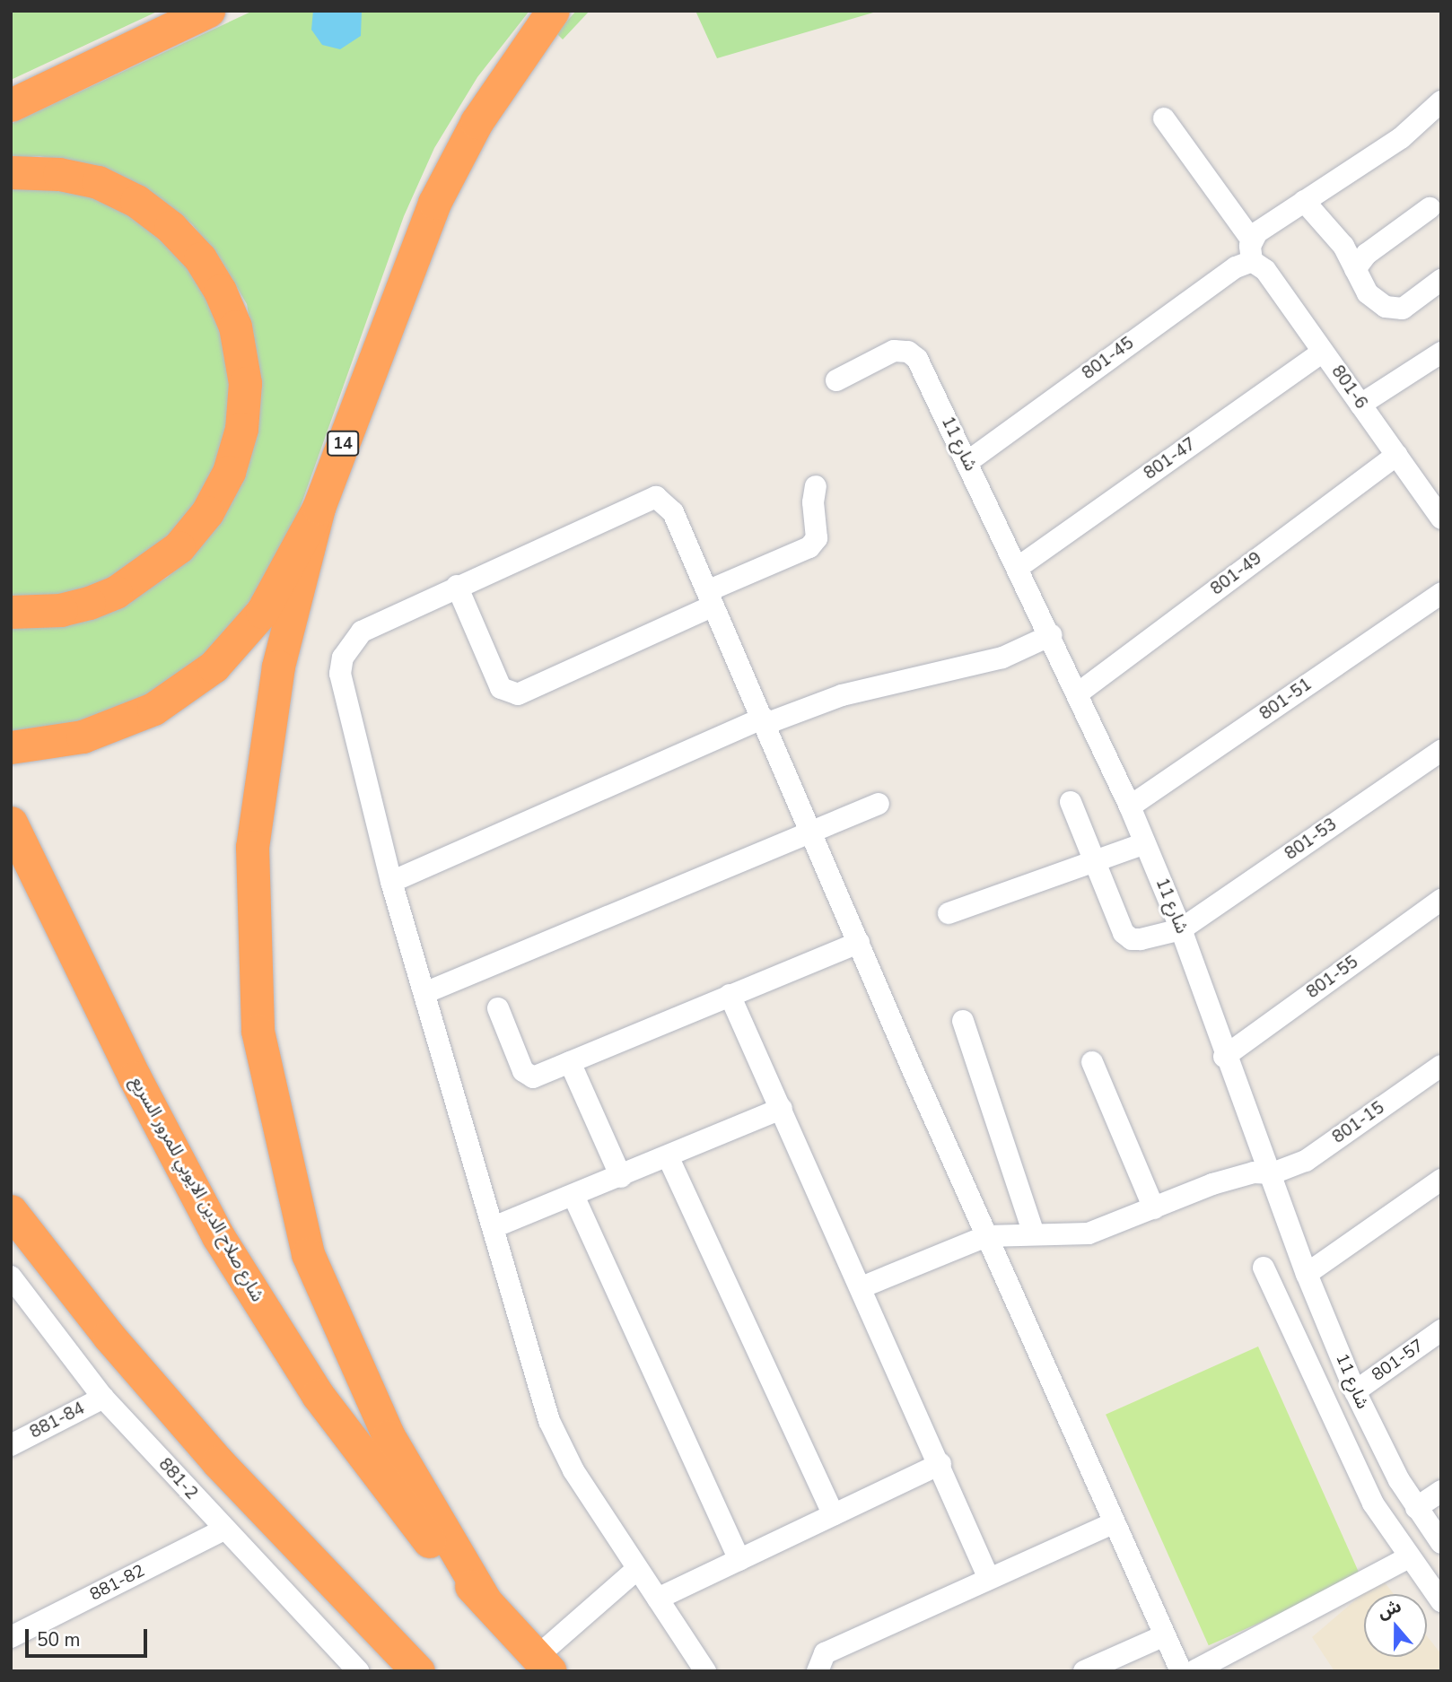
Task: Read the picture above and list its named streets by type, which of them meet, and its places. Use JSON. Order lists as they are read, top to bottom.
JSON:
{
  "streets": {
    "highway": ["14", "شارع صلاح الدين الايوبي للمرور السريع"],
    "street": [
      "801-45",
      "801-6",
      "شارع 11",
      "801-47",
      "801-49",
      "801-51",
      "801-53",
      "801-55",
      "801-15",
      "801-57",
      "881-84",
      "881-2",
      "881-82"
    ]
  },
  "crossings": [
    ["801-45", "801-6"],
    ["801-45", "شارع 11"],
    ["801-6", "801-47"],
    ["801-6", "801-49"],
    ["شارع 11", "801-47"],
    ["شارع 11", "801-49"],
    ["شارع 11", "801-51"],
    ["شارع 11", "801-53"],
    ["شارع 11", "801-55"],
    ["شارع 11", "801-15"],
    ["شارع 11", "801-57"],
    ["881-84", "881-2"],
    ["881-2", "881-82"]
  ],
  "scale_bar": "50 m",
  "north": "top"
}
